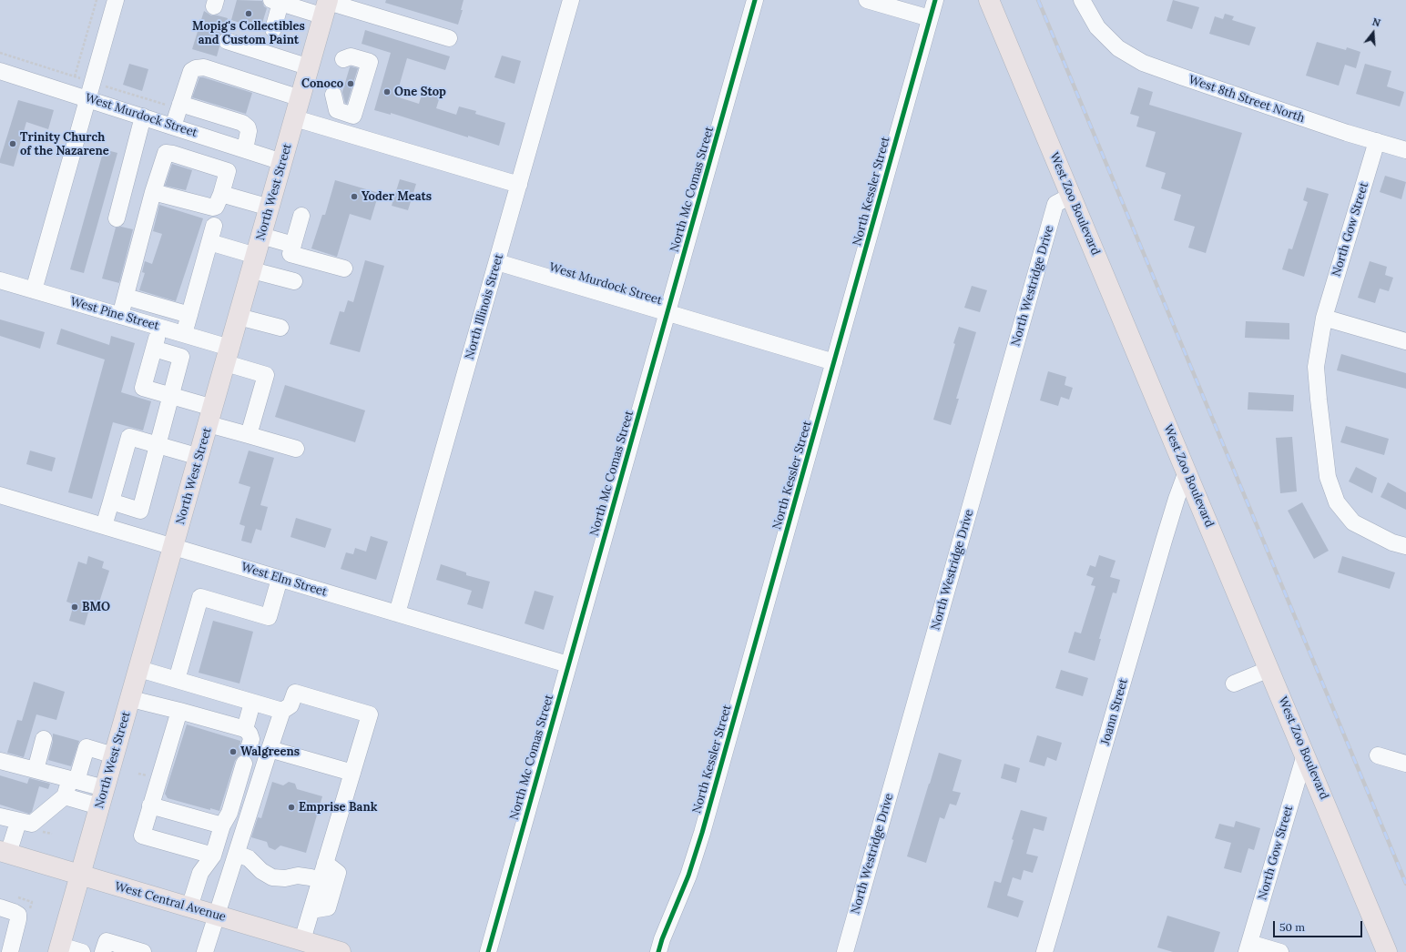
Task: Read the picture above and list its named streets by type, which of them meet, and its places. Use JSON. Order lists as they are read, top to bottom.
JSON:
{
  "streets": {
    "main road": ["North West Street", "West Zoo Boulevard", "West Central Avenue"],
    "street": [
      "West 8th Street North",
      "West Murdock Street",
      "North Mc Comas Street",
      "North Kessler Street",
      "North Gow Street",
      "North Westridge Drive",
      "North Illinois Street",
      "West Pine Street",
      "West Elm Street",
      "Joann Street"
    ]
  },
  "crossings": [
    ["West 8th Street North", "North Gow Street"],
    ["West Murdock Street", "North Mc Comas Street"],
    ["West Murdock Street", "North Kessler Street"],
    ["West Murdock Street", "North West Street"],
    ["West Murdock Street", "North Illinois Street"],
    ["North Mc Comas Street", "West Elm Street"],
    ["North West Street", "West Pine Street"],
    ["North West Street", "West Elm Street"],
    ["North West Street", "West Central Avenue"],
    ["West Zoo Boulevard", "North Gow Street"],
    ["West Zoo Boulevard", "North Westridge Drive"],
    ["West Zoo Boulevard", "Joann Street"],
    ["North Illinois Street", "West Elm Street"]
  ],
  "places": [
    "Mopig's Collectibles and Custom Paint",
    "Conoco",
    "One Stop",
    "Trinity Church of the Nazarene",
    "Yoder Meats",
    "BMO",
    "Walgreens",
    "Emprise Bank"
  ],
  "scale_bar": "50 m",
  "north": "top"
}
